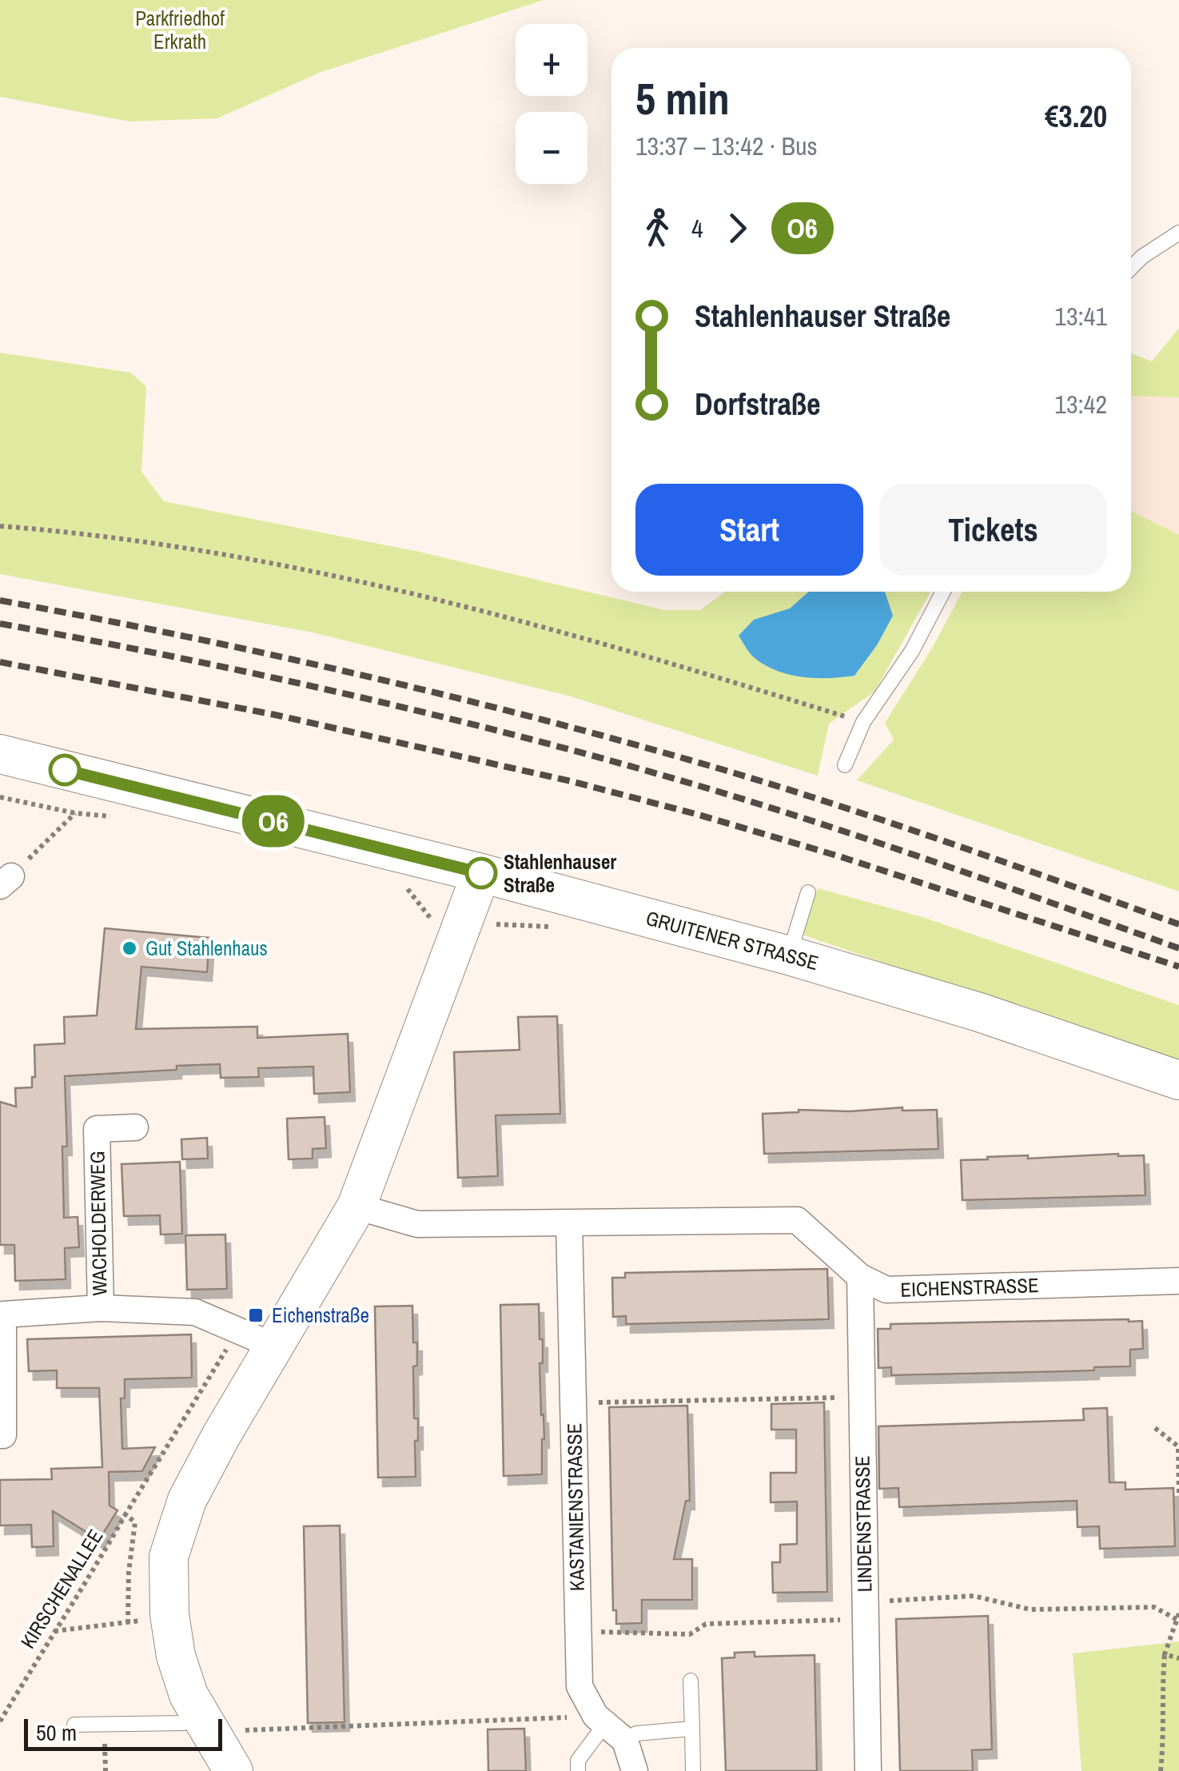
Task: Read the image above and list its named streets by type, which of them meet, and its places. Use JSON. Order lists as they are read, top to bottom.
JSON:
{
  "streets": {
    "main road": ["GRUITENER STRASSE"],
    "street": [
      "WACHOLDERWEG",
      "EICHENSTRASSE",
      "KASTANIENSTRASSE",
      "LINDENSTRASSE"
    ],
    "path": ["KIRSCHENALLEE"]
  },
  "crossings": [
    ["EICHENSTRASSE", "KASTANIENSTRASSE"],
    ["EICHENSTRASSE", "LINDENSTRASSE"]
  ],
  "parks": ["Parkfriedhof Erkrath"],
  "places": {
    "other": ["Stahlenhauser Straße", "Gut Stahlenhaus"],
    "transit": ["Eichenstraße"]
  },
  "lines": ["bus line O6"],
  "scale_bar": "50 m",
  "page": {
    "on_map": "O6",
    "map_buttons": ["+", "−"],
    "heading": ["5 min", "13:37 – 13:42 · Bus", "€3.20"],
    "legs": ["4", "O6"],
    "list": [
      {
        "name": "Stahlenhauser Straße",
        "value": "13:41"
      },
      {
        "name": "Dorfstraße",
        "value": "13:42"
      }
    ],
    "buttons": ["Start", "Tickets"],
    "scale": "50 m"
  }
}
